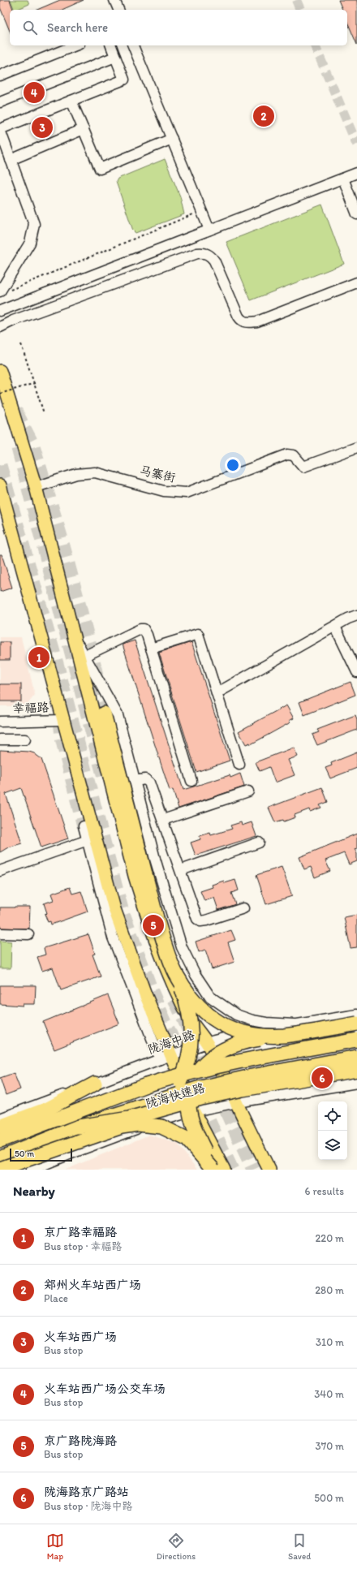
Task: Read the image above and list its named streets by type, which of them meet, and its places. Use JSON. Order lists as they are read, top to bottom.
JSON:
{
  "streets": {
    "highway": ["陇海快速路"],
    "street": ["马寨街", "幸福路", "陇海中路"]
  },
  "scale_bar": "50 m",
  "page": {
    "search": "Search here",
    "pins": [
      "4",
      "2",
      "3",
      "1",
      "5",
      "6"
    ],
    "scale": "50 m",
    "heading": ["Nearby", "6 results"],
    "list": [
      {
        "mark": "1",
        "name": "京广路幸福路",
        "note": "Bus stop · 幸福路",
        "value": "220 m"
      },
      {
        "mark": "2",
        "name": "郑州火车站西广场",
        "note": "Place",
        "value": "280 m"
      },
      {
        "mark": "3",
        "name": "火车站西广场",
        "note": "Bus stop",
        "value": "310 m"
      },
      {
        "mark": "4",
        "name": "火车站西广场公交车场",
        "note": "Bus stop",
        "value": "340 m"
      },
      {
        "mark": "5",
        "name": "京广路陇海路",
        "note": "Bus stop",
        "value": "370 m"
      },
      {
        "mark": "6",
        "name": "陇海路京广路站",
        "note": "Bus stop · 陇海中路",
        "value": "500 m"
      }
    ],
    "nav": ["Map", "Directions", "Saved"]
  }
}
